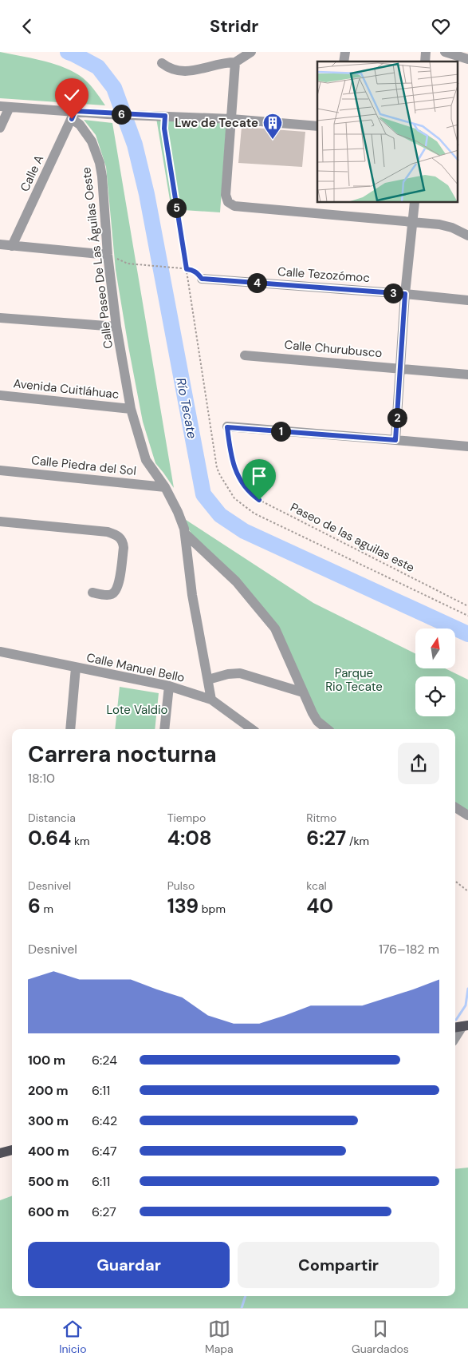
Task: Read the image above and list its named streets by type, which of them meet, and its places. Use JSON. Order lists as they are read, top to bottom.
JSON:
{
  "streets": {
    "street": [
      "Calle A",
      "Calle Paseo De Las Águilas Oeste",
      "Calle Tezozómoc",
      "Calle Churubusco",
      "Avenida Cuitláhuac",
      "Calle Piedra del Sol",
      "Calle Manuel Bello"
    ],
    "path": ["Paseo de las aguilas este"]
  },
  "crossings": [
    ["Calle A", "Calle Paseo De Las Águilas Oeste"],
    ["Calle Paseo De Las Águilas Oeste", "Avenida Cuitláhuac"],
    ["Calle Paseo De Las Águilas Oeste", "Calle Piedra del Sol"],
    ["Calle Paseo De Las Águilas Oeste", "Calle Manuel Bello"]
  ],
  "water": ["Río Tecate"],
  "parks": ["Parque Rio Tecate", "Lote Valdio"],
  "places": {
    "building": ["Lwc de Tecate"]
  },
  "north": "top",
  "page": {
    "header": "Stridr",
    "pins": [
      "6",
      "5",
      "4",
      "3",
      "2",
      "1"
    ],
    "heading": ["Carrera nocturna", "18:10"],
    "stats": [
      ["Distancia", "0.64 km"],
      ["Tiempo", "4:08"],
      ["Ritmo", "6:27 /km"],
      ["Desnivel", "6 m"],
      ["Pulso", "139 bpm"],
      ["kcal", "40"]
    ],
    "chart": ["Desnivel", "176–182 m"],
    "list": [
      {
        "name": "100 m",
        "note": "6:24"
      },
      {
        "name": "200 m",
        "note": "6:11"
      },
      {
        "name": "300 m",
        "note": "6:42"
      },
      {
        "name": "400 m",
        "note": "6:47"
      },
      {
        "name": "500 m",
        "note": "6:11"
      },
      {
        "name": "600 m",
        "note": "6:27"
      }
    ],
    "buttons": ["Guardar", "Compartir"],
    "tabs": ["Inicio", "Mapa", "Guardados"]
  }
}
